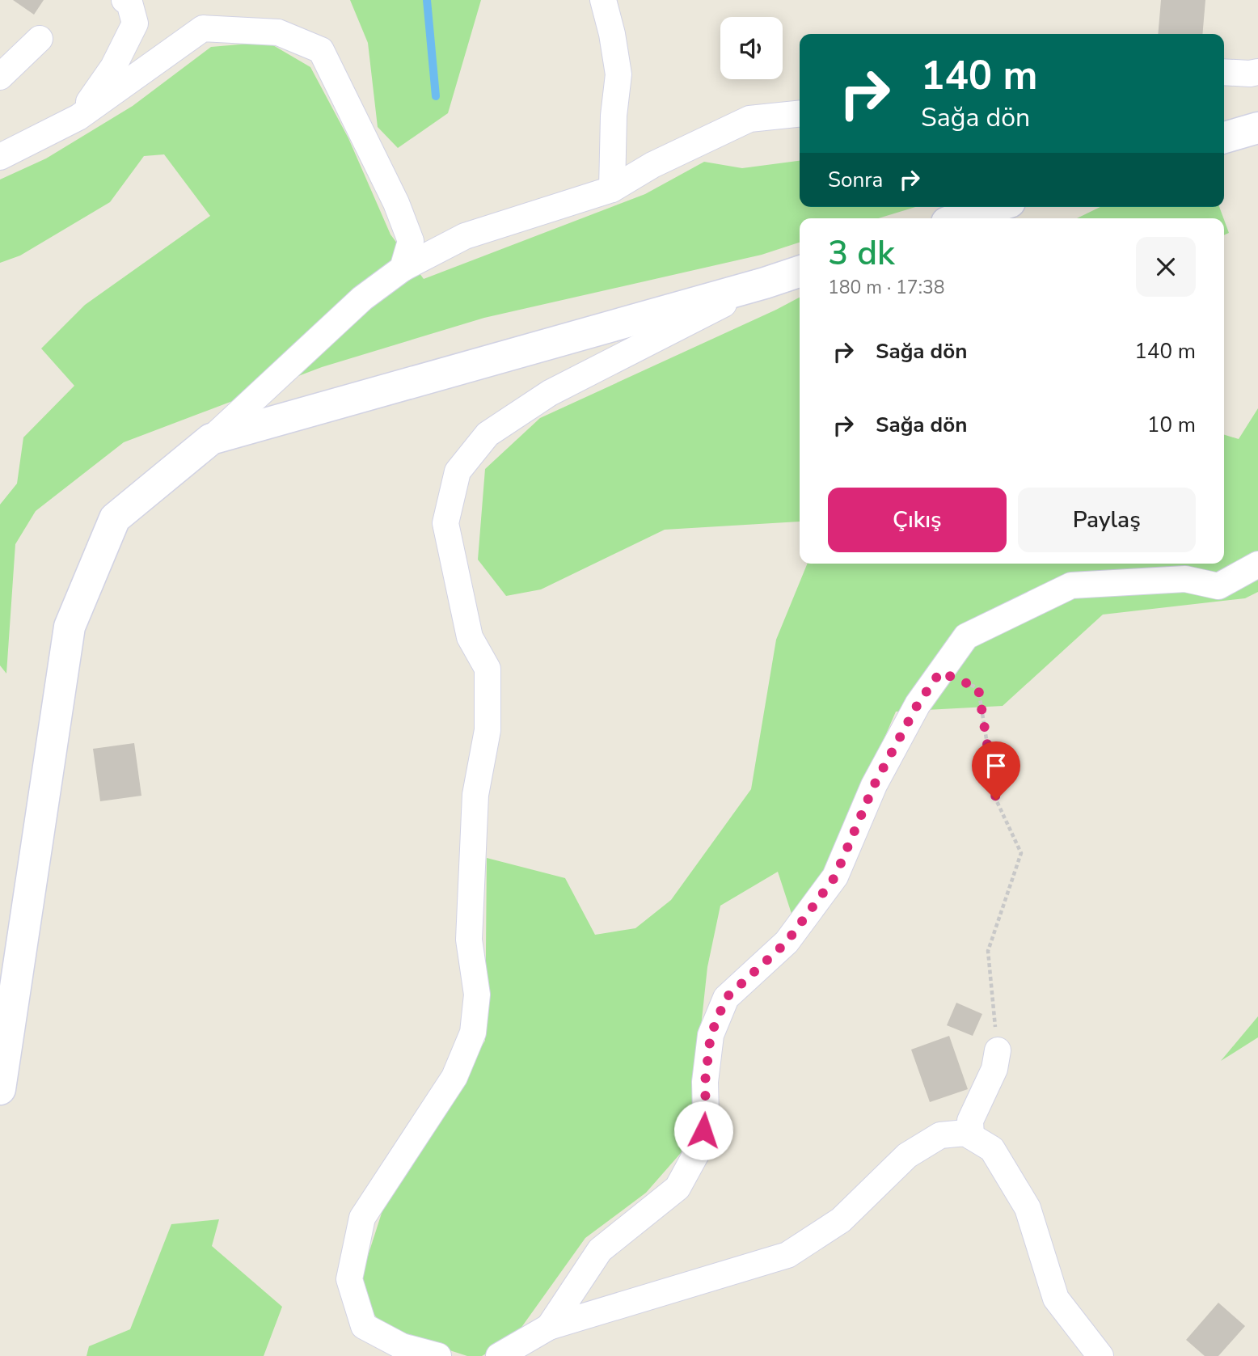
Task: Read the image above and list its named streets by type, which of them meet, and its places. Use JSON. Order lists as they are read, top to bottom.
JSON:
{
  "page": {
    "turn": ["140 m", "Sağa dön"],
    "then": "Sonra",
    "heading": ["3 dk", "180 m · 17:38"],
    "list": [
      {
        "name": "Sağa dön",
        "value": "140 m"
      },
      {
        "name": "Sağa dön",
        "value": "10 m"
      }
    ],
    "buttons": ["Çıkış", "Paylaş"]
  }
}
